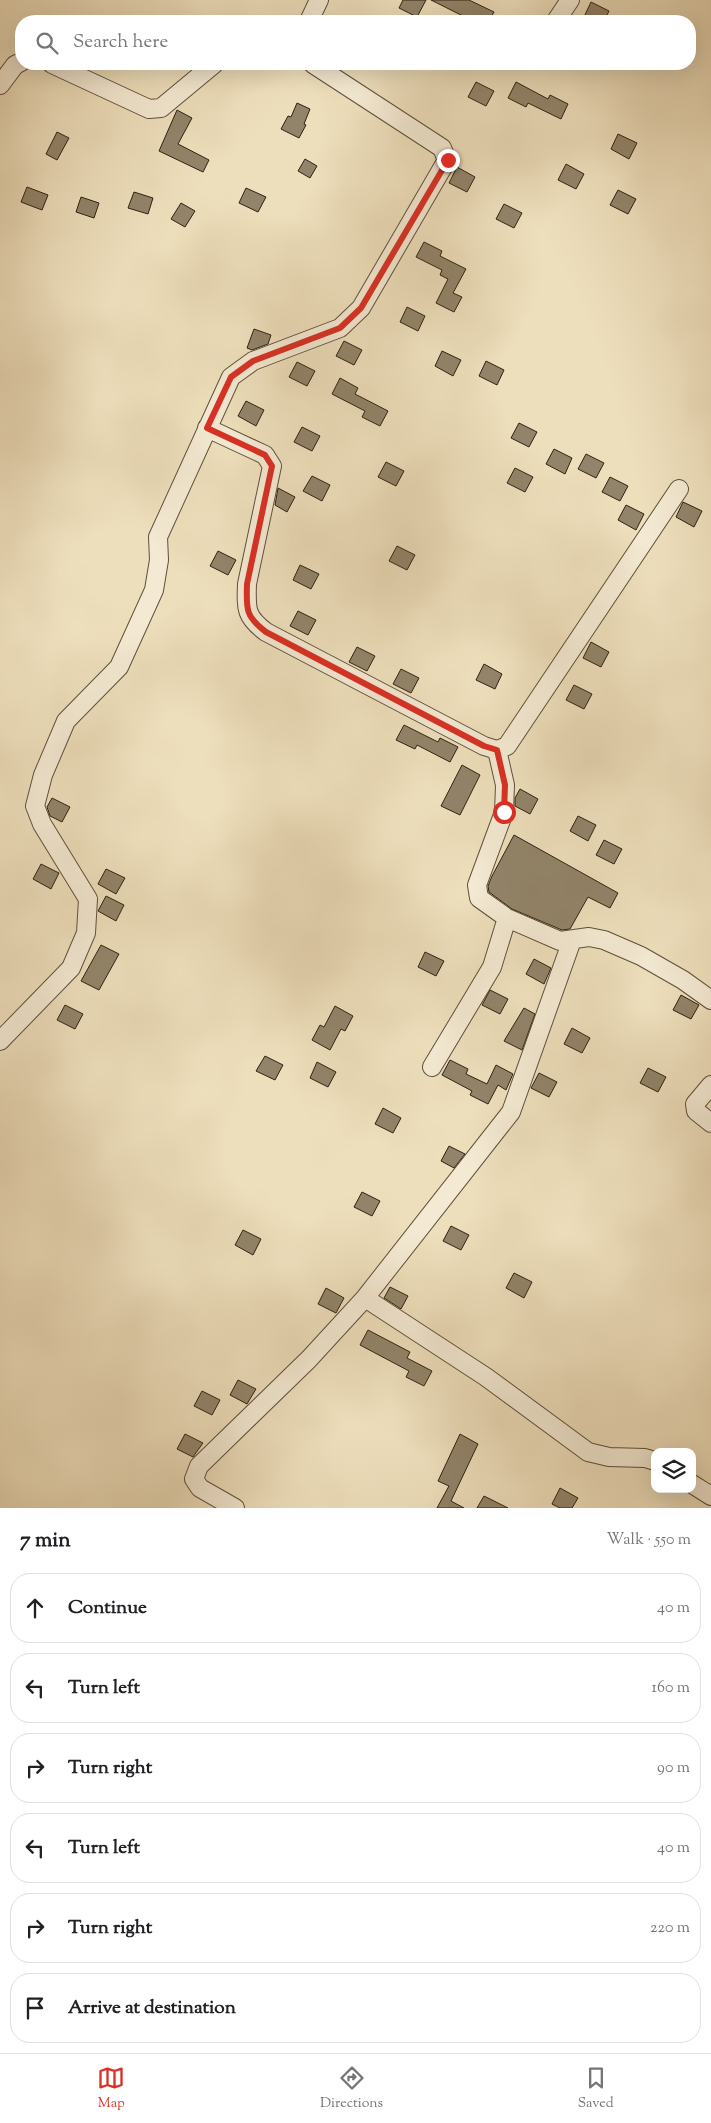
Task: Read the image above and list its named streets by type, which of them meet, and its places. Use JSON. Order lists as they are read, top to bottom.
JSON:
{
  "page": {
    "search": "Search here",
    "heading": ["7 min", "Walk · 550 m"],
    "list": [
      ["Continue", "40 m"],
      ["Turn left", "160 m"],
      ["Turn right", "90 m"],
      ["Turn left", "40 m"],
      ["Turn right", "220 m"],
      "Arrive at destination"
    ],
    "nav": ["Map", "Directions", "Saved"]
  }
}
